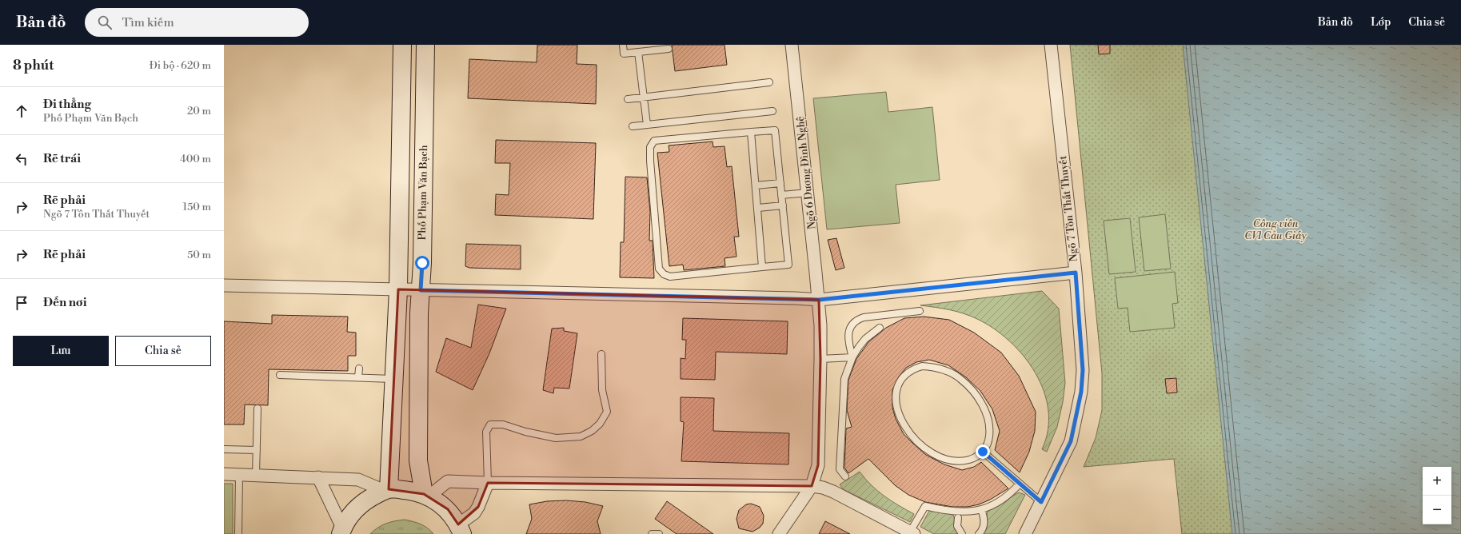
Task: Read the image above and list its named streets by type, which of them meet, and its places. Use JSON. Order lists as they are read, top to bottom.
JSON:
{
  "streets": {
    "main road": ["Phố Phạm Văn Bạch"],
    "street": ["Ngõ 6 Dương Đình Nghệ", "Ngõ 7 Tôn Thất Thuyết"]
  },
  "parks": ["Công viên CV1 Cầu Giấy"],
  "page": {
    "header": "Bản đồ",
    "search": "Tìm kiếm",
    "nav": ["Bản đồ", "Lớp", "Chia sẻ"],
    "heading": ["8 phút", "Đi bộ · 620 m"],
    "list": [
      ["Đi thẳng", "Phố Phạm Văn Bạch", "20 m"],
      ["Rẽ trái", "400 m"],
      ["Rẽ phải", "Ngõ 7 Tôn Thất Thuyết", "150 m"],
      ["Rẽ phải", "50 m"],
      "Đến nơi"
    ],
    "buttons": ["Lưu", "Chia sẻ"],
    "map_buttons": ["+", "−"]
  }
}
